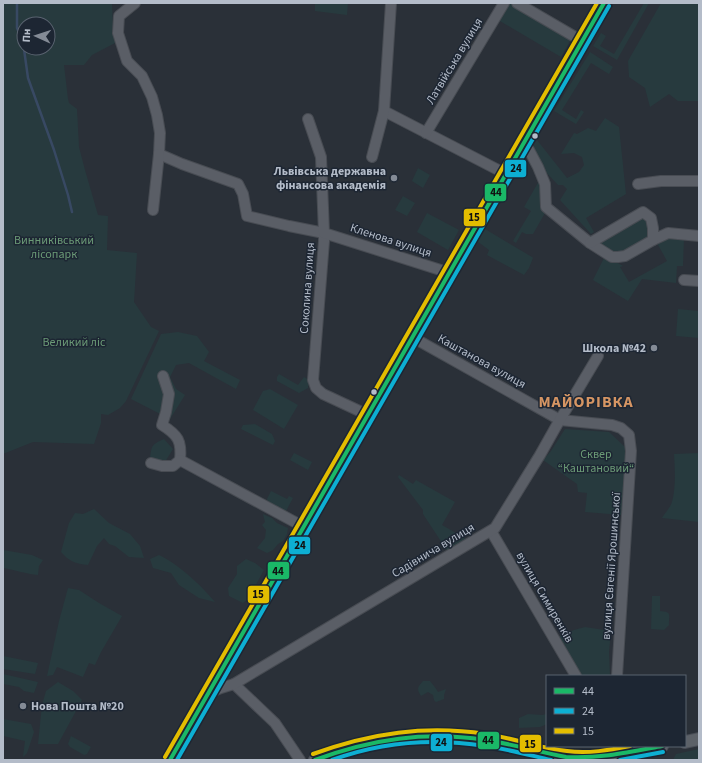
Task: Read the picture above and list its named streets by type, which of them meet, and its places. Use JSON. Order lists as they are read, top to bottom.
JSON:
{
  "streets": {
    "street": [
      "Латвійська вулиця",
      "Кленова вулиця",
      "Соколина вулиця",
      "Каштанова вулиця",
      "Садівнича вулиця",
      "вулиця Євгенії Ярошинської",
      "вулиця Симиренків"
    ]
  },
  "crossings": [
    ["Кленова вулиця", "Соколина вулиця"],
    ["Каштанова вулиця", "Садівнича вулиця"],
    ["Каштанова вулиця", "вулиця Євгенії Ярошинської"],
    ["Садівнича вулиця", "вулиця Євгенії Ярошинської"],
    ["Садівнича вулиця", "вулиця Симиренків"]
  ],
  "districts": ["МАЙОРІВКА"],
  "parks": ["Винниківський лісопарк", "Великий ліс", "Сквер “Каштановий“"],
  "places": ["Львівська державна фінансова академія", "Школа №42", "Нова Пошта №20"],
  "lines": ["transit line 44", "transit line 15", "transit line 24"],
  "legend": ["44", "24", "15"],
  "north": "left"
}
